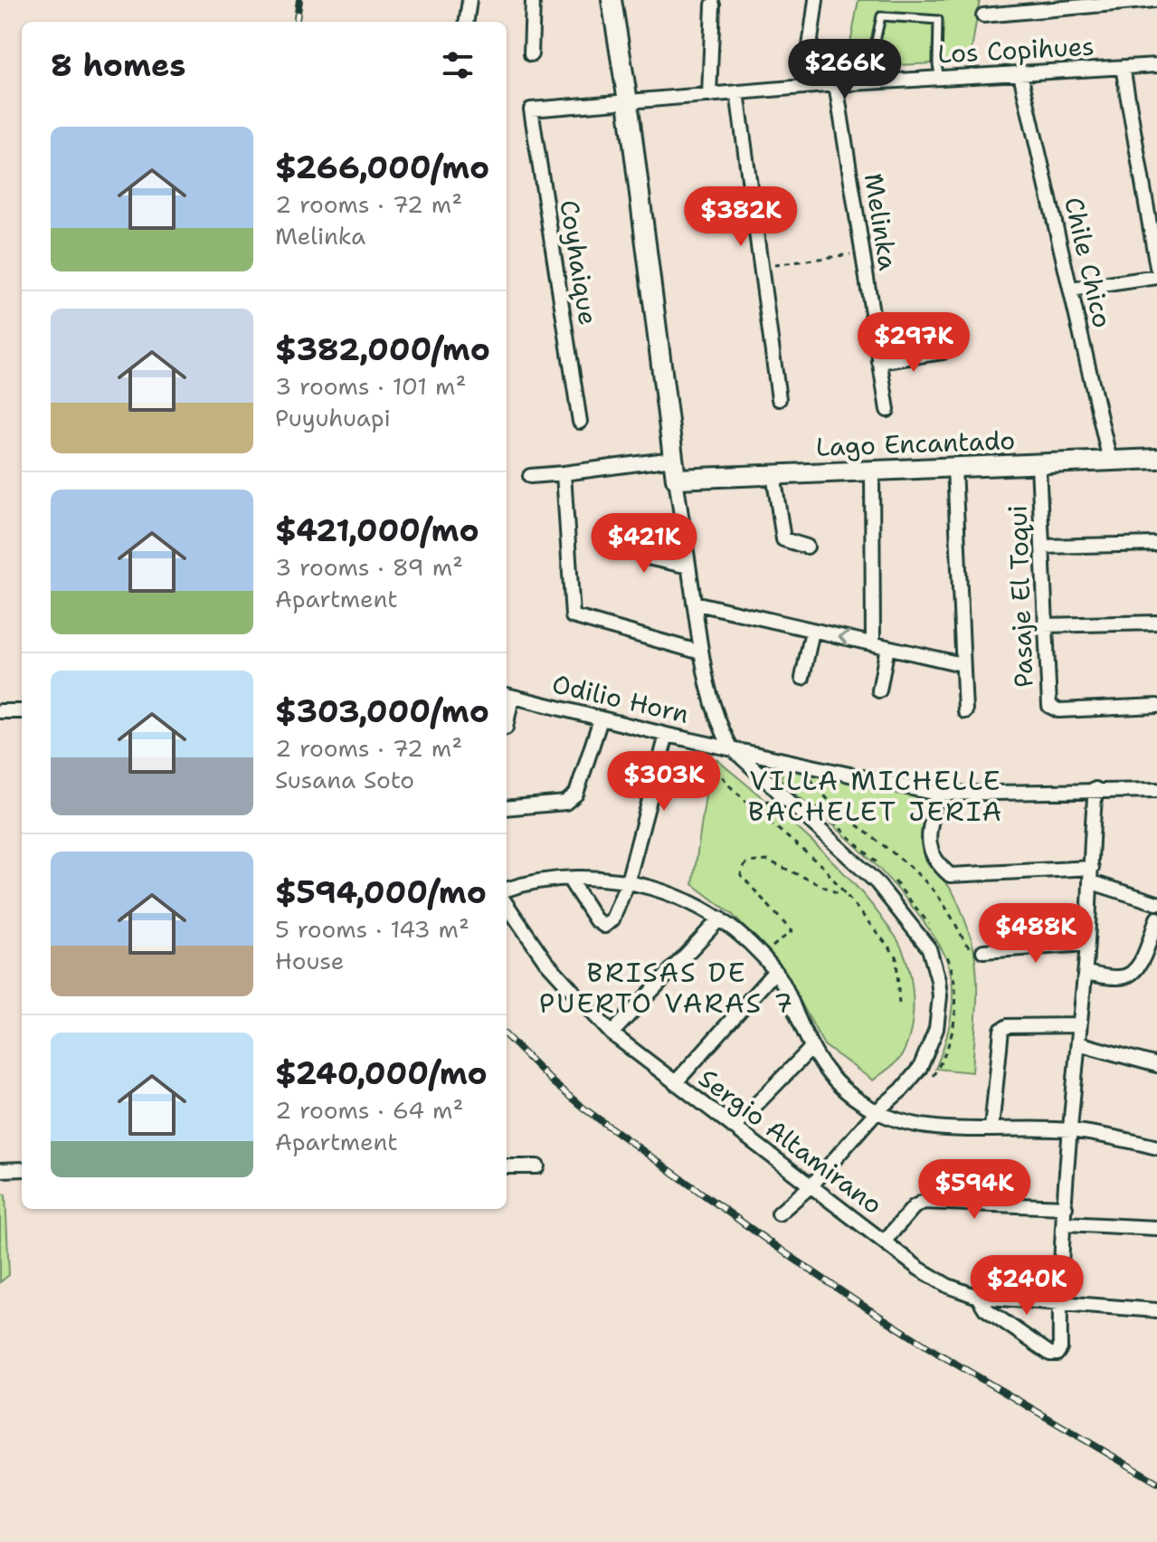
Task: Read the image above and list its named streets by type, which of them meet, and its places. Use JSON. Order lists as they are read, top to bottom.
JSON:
{
  "streets": {
    "street": [
      "Los Copihues",
      "Melinka",
      "Coyhaique",
      "Chile Chico",
      "Lago Encantado",
      "Pasaje El Toqui",
      "Odilio Horn",
      "Sergio Altamirano"
    ]
  },
  "crossings": [
    ["Los Copihues", "Melinka"],
    ["Los Copihues", "Coyhaique"],
    ["Los Copihues", "Chile Chico"],
    ["Chile Chico", "Lago Encantado"],
    ["Lago Encantado", "Pasaje El Toqui"]
  ],
  "districts": ["VILLA MICHELLE BACHELET JERIA", "BRISAS DE PUERTO VARAS 7"],
  "page": {
    "heading": "8 homes",
    "price": [
      "$266K",
      "$382K",
      "$297K",
      "$421K",
      "$303K",
      "$488K",
      "$594K",
      "$240K"
    ],
    "list": [
      {
        "name": "$266,000/mo",
        "note": "2 rooms · 72 m² · Melinka"
      },
      {
        "name": "$382,000/mo",
        "note": "3 rooms · 101 m² · Puyuhuapi"
      },
      {
        "name": "$421,000/mo",
        "note": "3 rooms · 89 m² · Apartment"
      },
      {
        "name": "$303,000/mo",
        "note": "2 rooms · 72 m² · Susana Soto"
      },
      {
        "name": "$594,000/mo",
        "note": "5 rooms · 143 m² · House"
      },
      {
        "name": "$240,000/mo",
        "note": "2 rooms · 64 m² · Apartment"
      }
    ]
  }
}
